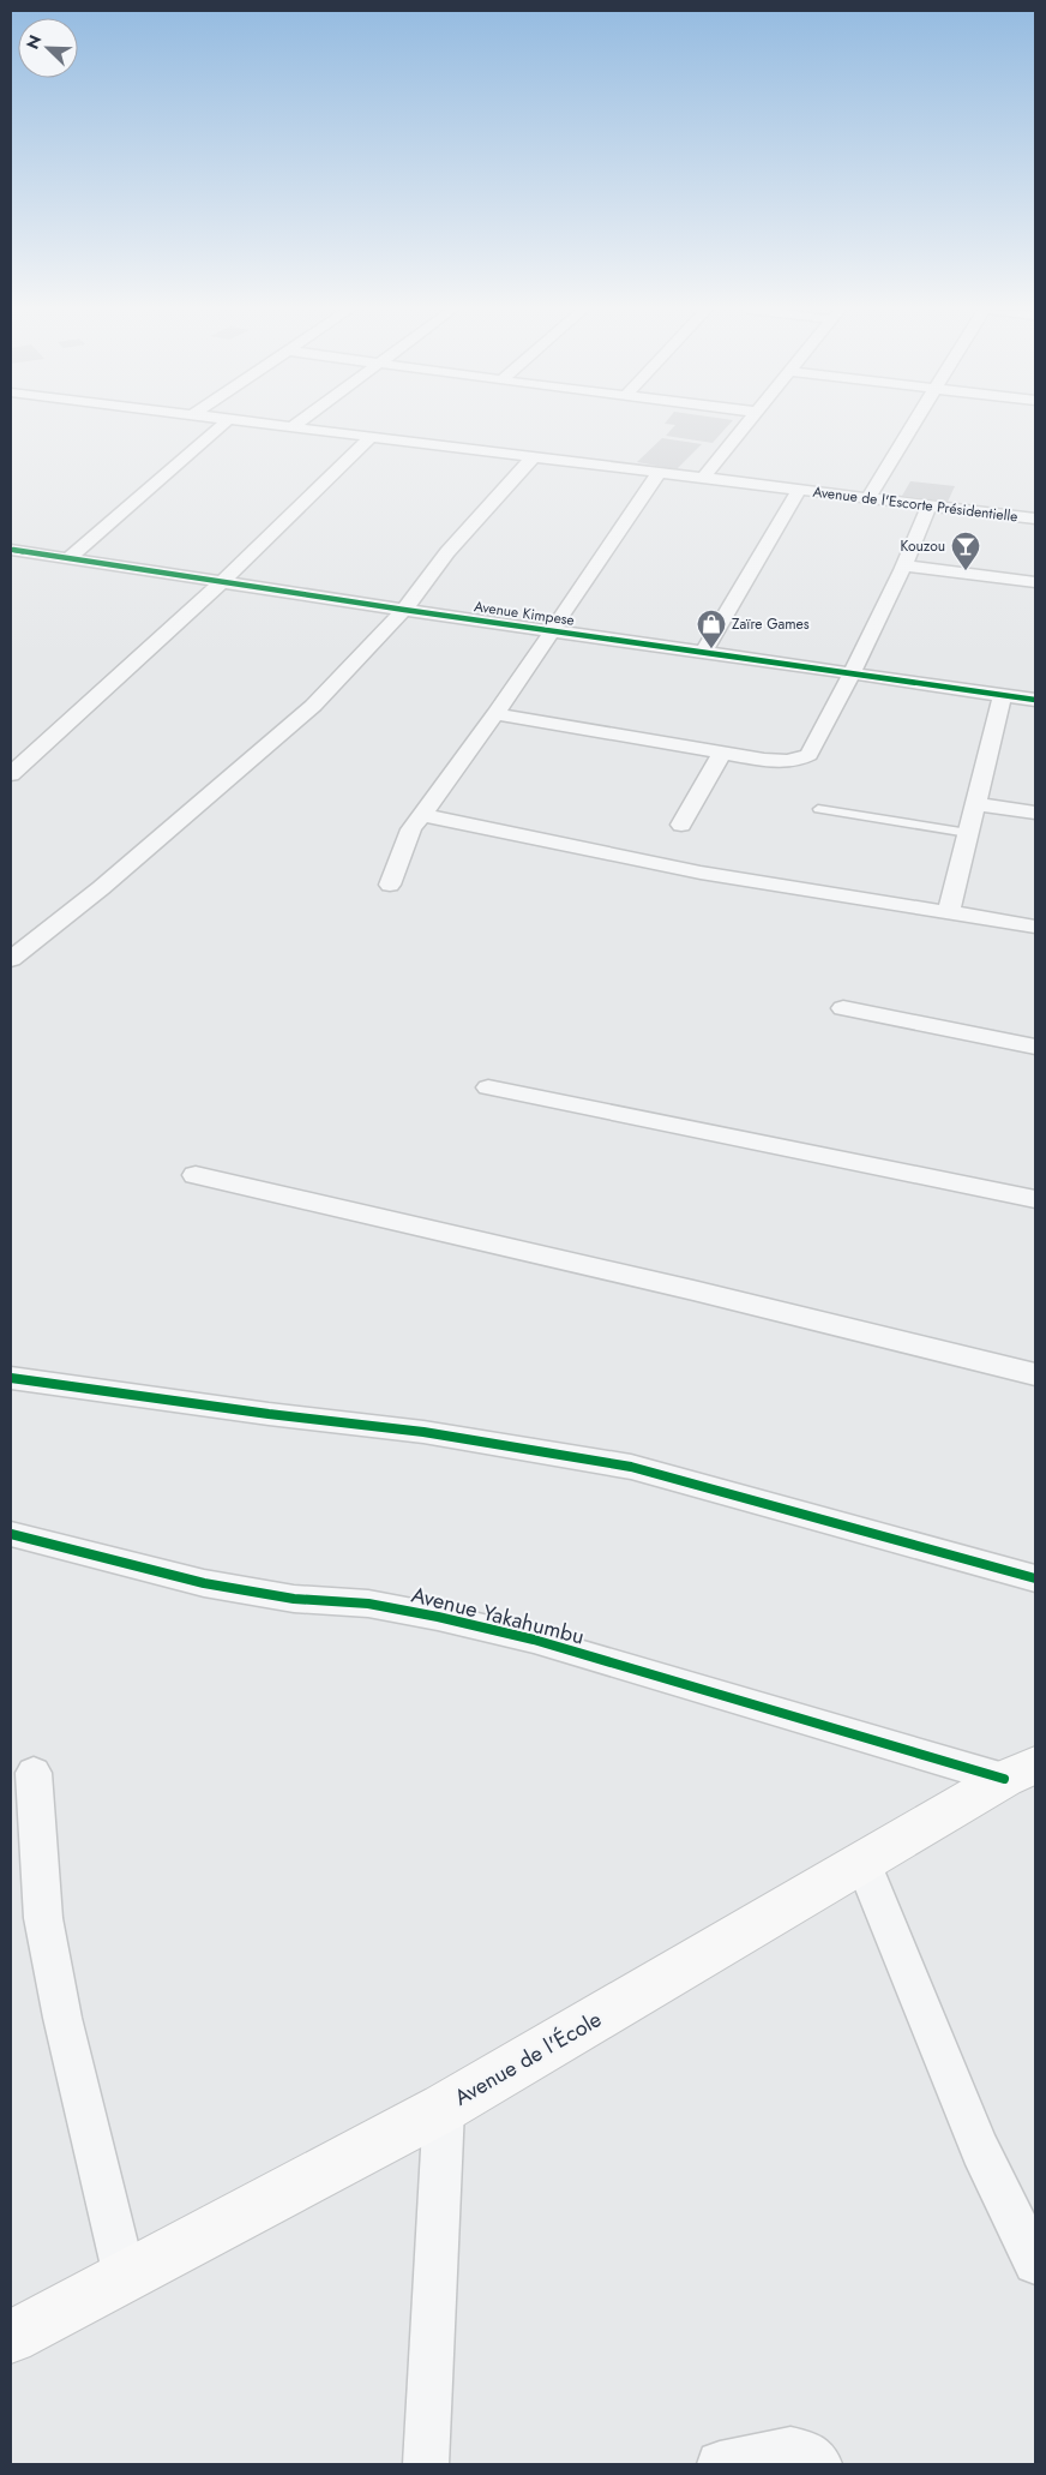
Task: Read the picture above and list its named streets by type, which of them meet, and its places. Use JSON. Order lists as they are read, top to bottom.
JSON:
{
  "streets": {
    "main road": ["Avenue de l'École"],
    "street": ["Avenue de l'Escorte Présidentielle", "Avenue Kimpese", "Avenue Yakahumbu"]
  },
  "crossings": [
    ["Avenue Yakahumbu", "Avenue de l'École"]
  ],
  "places": {
    "bar": ["Kouzou"],
    "shop": ["Zaïre Games"]
  },
  "north": "top left"
}
